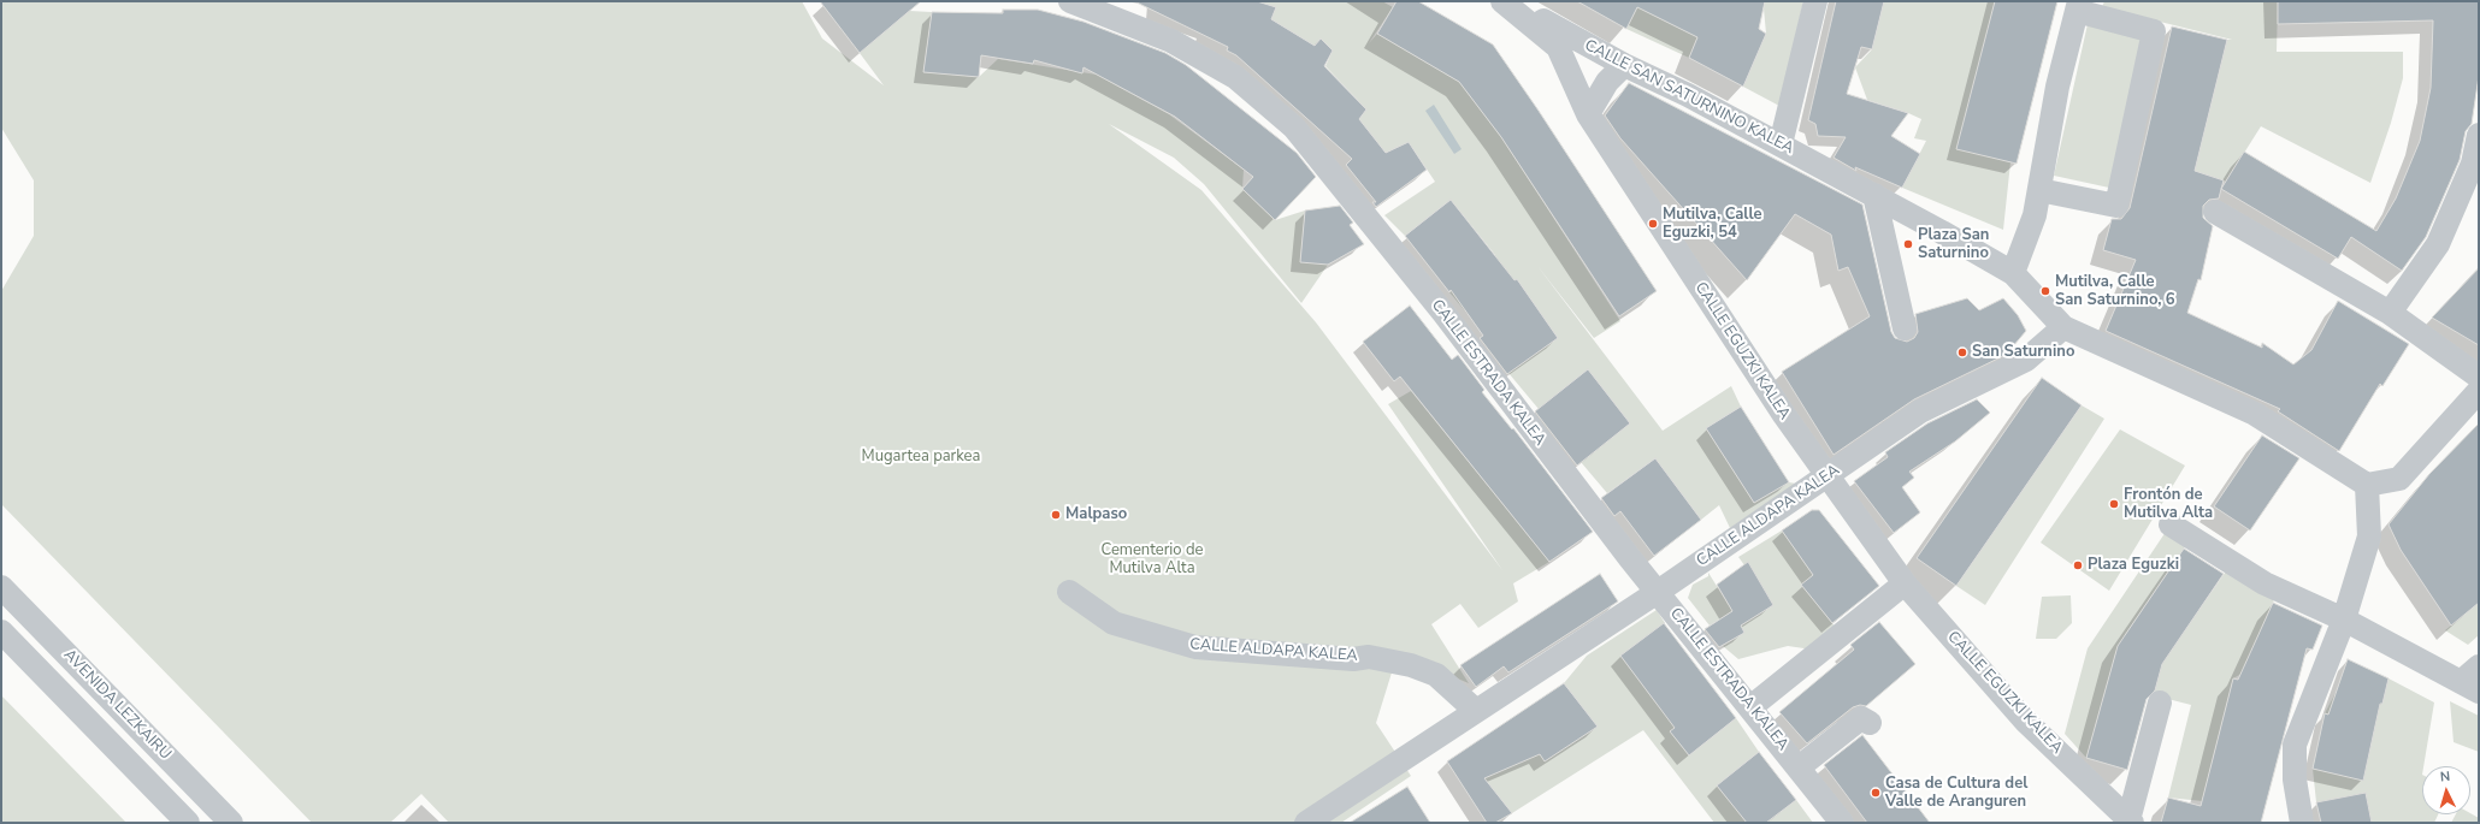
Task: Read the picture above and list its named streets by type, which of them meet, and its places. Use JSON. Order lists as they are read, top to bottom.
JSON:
{
  "streets": {
    "street": [
      "CALLE SAN SATURNINO KALEA",
      "CALLE EGUZKI KALEA",
      "CALLE ESTRADA KALEA",
      "CALLE ALDAPA KALEA",
      "AVENIDA LEZKAIRU"
    ]
  },
  "crossings": [
    ["CALLE SAN SATURNINO KALEA", "CALLE EGUZKI KALEA"],
    ["CALLE SAN SATURNINO KALEA", "CALLE ALDAPA KALEA"],
    ["CALLE EGUZKI KALEA", "CALLE ALDAPA KALEA"],
    ["CALLE ESTRADA KALEA", "CALLE ALDAPA KALEA"]
  ],
  "parks": ["Mugartea parkea", "Cementerio de Mutilva Alta"],
  "places": [
    "Mutilva, Calle Eguzki, 54",
    "Plaza San Saturnino",
    "Mutilva, Calle San Saturnino, 6",
    "San Saturnino",
    "Frontón de Mutilva Alta",
    "Malpaso",
    "Plaza Eguzki",
    "Casa de Cultura del Valle de Aranguren"
  ],
  "north": "top"
}
